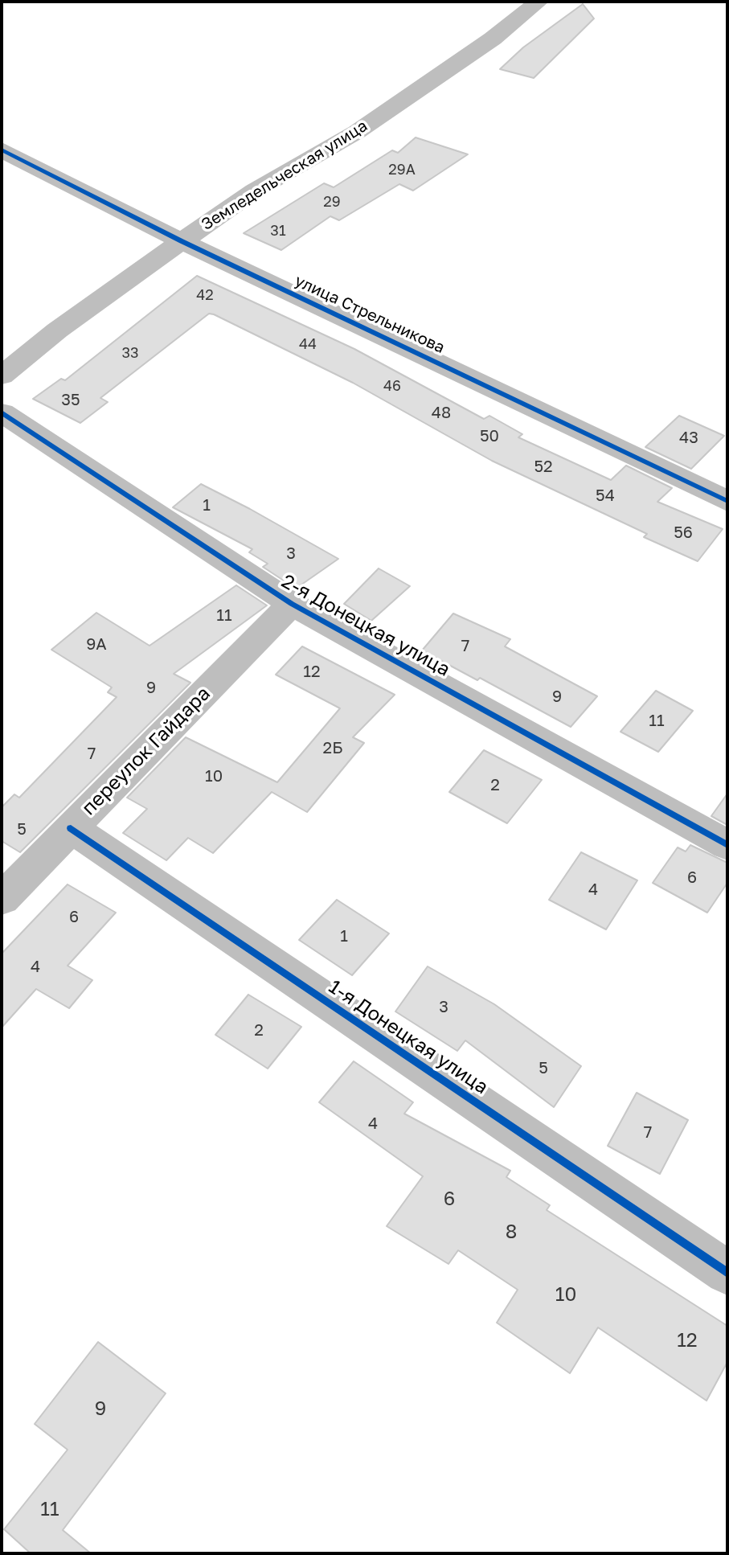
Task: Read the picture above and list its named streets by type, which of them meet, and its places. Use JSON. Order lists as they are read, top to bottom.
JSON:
{
  "streets": {
    "street": [
      "Земледельческая улица",
      "улица Стрельникова",
      "2-я Донецкая улица",
      "переулок Гайдара",
      "1-я Донецкая улица"
    ]
  },
  "crossings": [
    ["Земледельческая улица", "улица Стрельникова"],
    ["2-я Донецкая улица", "переулок Гайдара"],
    ["переулок Гайдара", "1-я Донецкая улица"]
  ],
  "house_numbers": [
    "29А",
    "29",
    "31",
    "42",
    "44",
    "33",
    "46",
    "35",
    "48",
    "50",
    "43",
    "52",
    "54",
    "1",
    "56",
    "3",
    "11",
    "9А",
    "7",
    "12",
    "9",
    "9",
    "11",
    "2Б",
    "7",
    "10",
    "2",
    "5",
    "6",
    "4",
    "6",
    "1",
    "4",
    "3",
    "2",
    "5",
    "4",
    "7",
    "6",
    "8",
    "10",
    "12",
    "9",
    "11"
  ]
}
